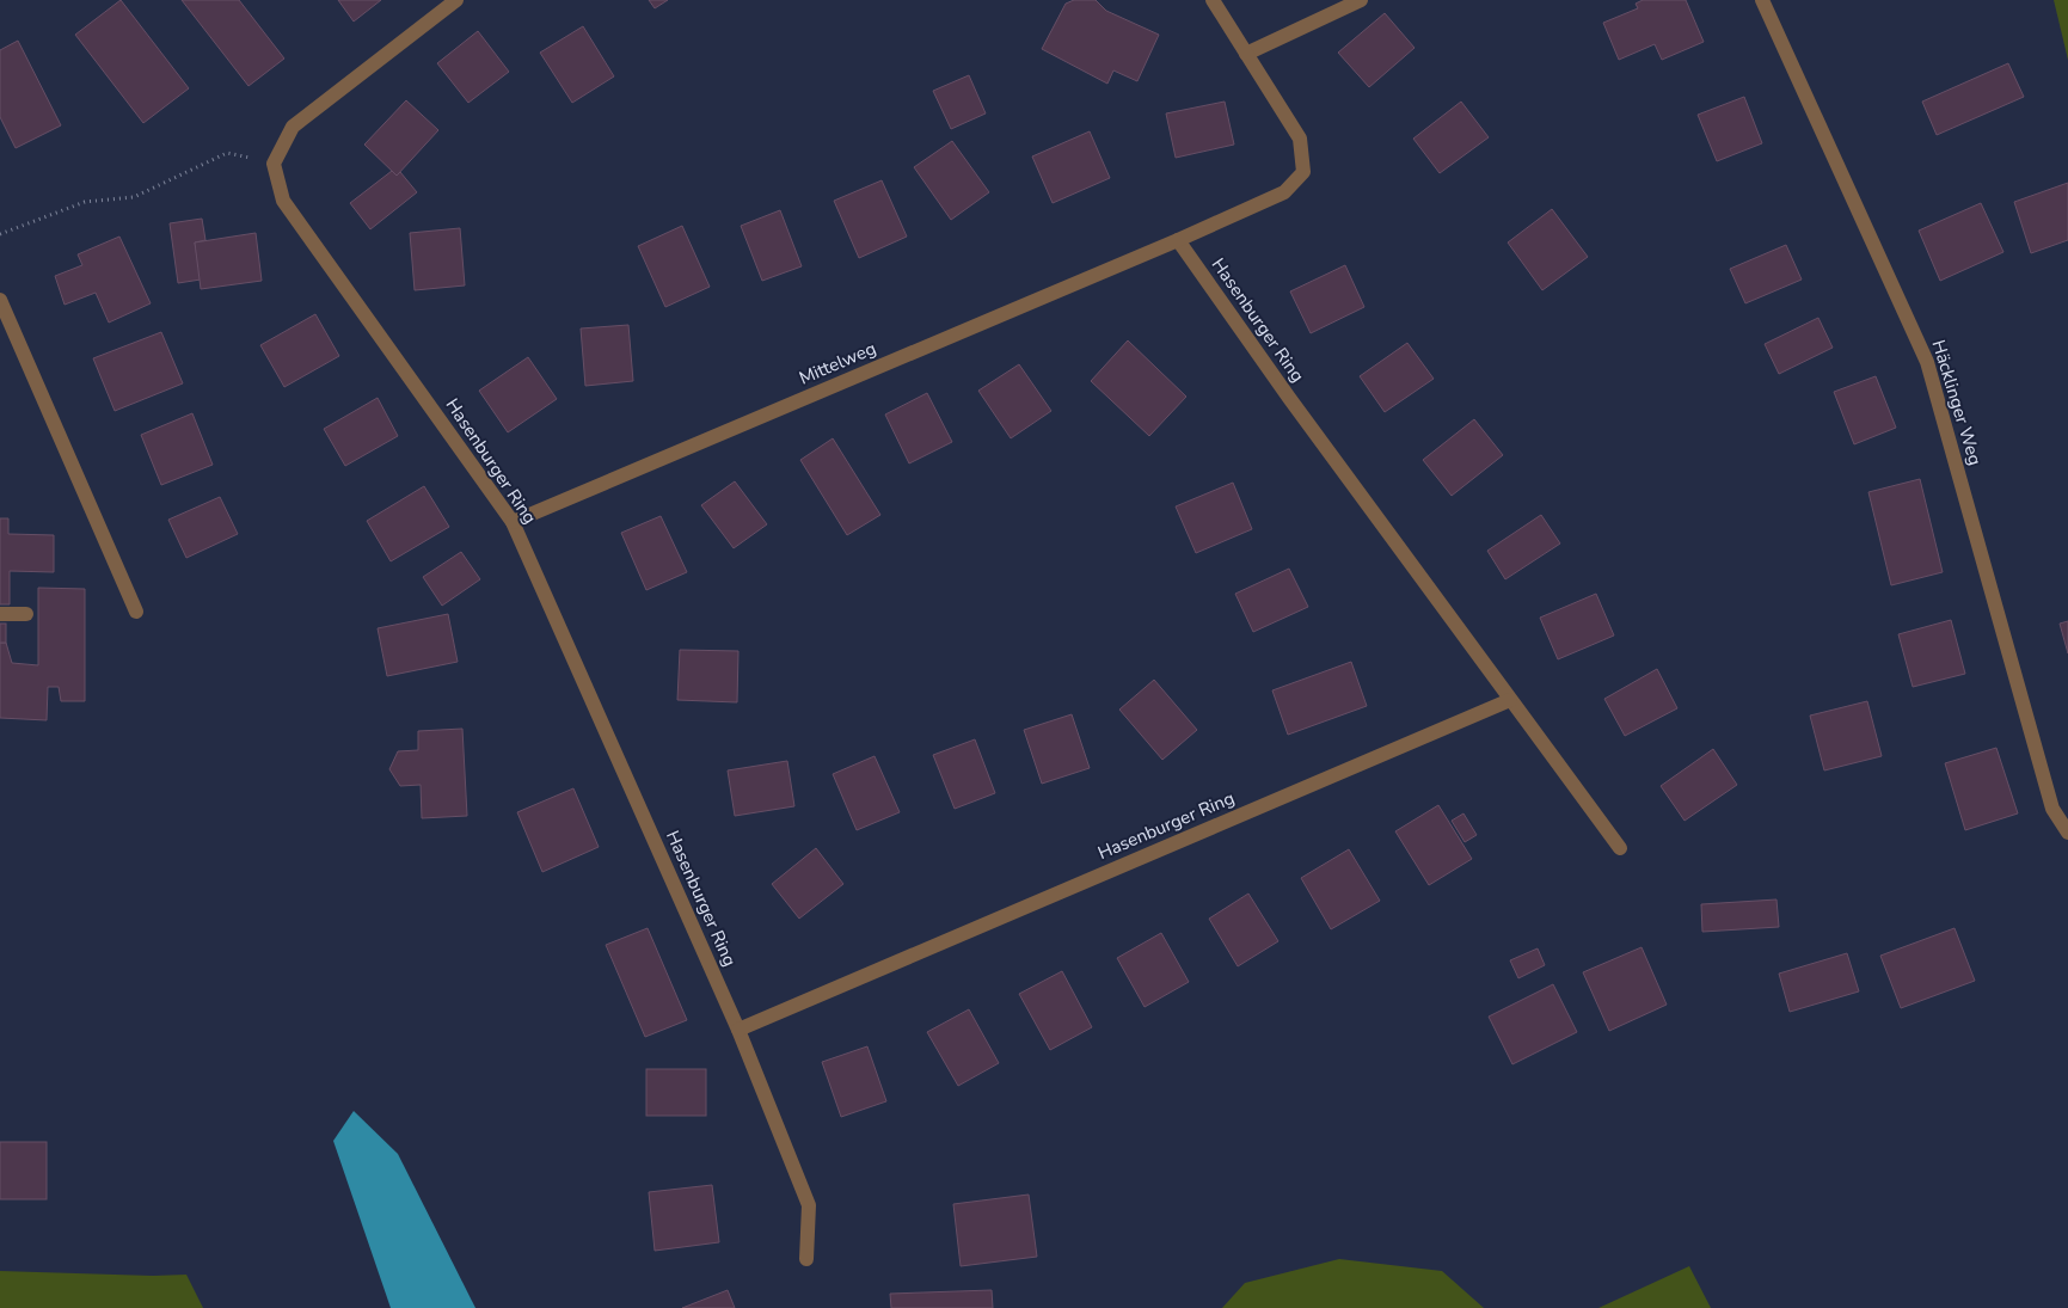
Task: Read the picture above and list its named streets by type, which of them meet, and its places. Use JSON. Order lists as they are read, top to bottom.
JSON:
{
  "streets": {
    "street": ["Hasenburger Ring", "Mittelweg", "Häcklinger Weg"]
  },
  "crossings": [
    ["Hasenburger Ring", "Mittelweg"]
  ]
}
